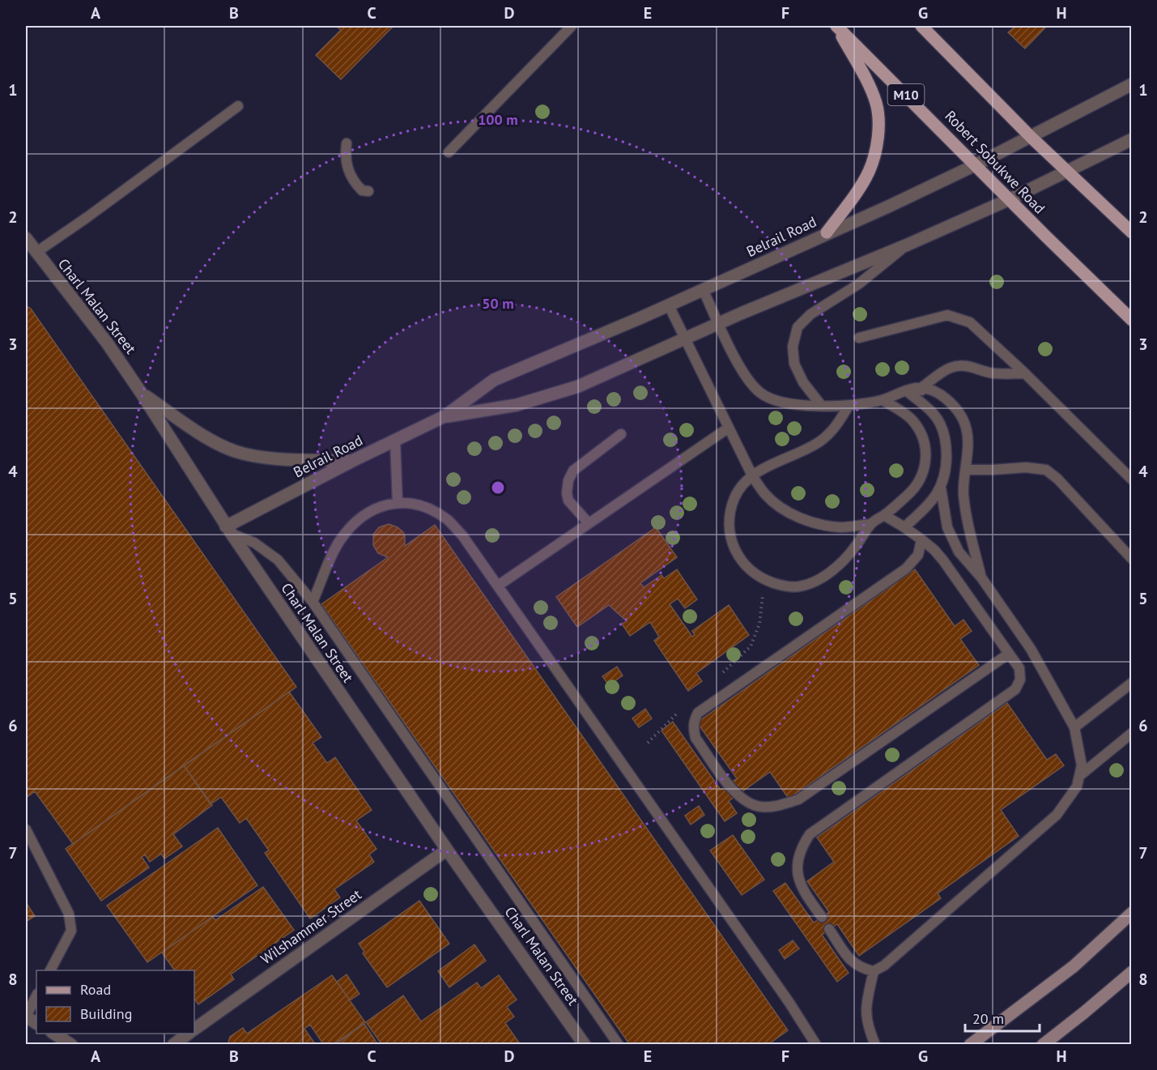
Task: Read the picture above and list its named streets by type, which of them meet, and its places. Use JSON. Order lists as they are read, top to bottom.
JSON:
{
  "streets": {
    "main road": ["M10", "Robert Sobukwe Road"],
    "street": ["Belrail Road", "Charl Malan Street", "Wilshammer Street"]
  },
  "crossings": [
    ["Robert Sobukwe Road", "Belrail Road"],
    ["Belrail Road", "Charl Malan Street"],
    ["Charl Malan Street", "Wilshammer Street"]
  ],
  "legend": ["Road", "Building"],
  "scale_bar": "20 m",
  "grid": {
    "columns": [
      "A",
      "B",
      "C",
      "D",
      "E",
      "F",
      "G",
      "H"
    ],
    "rows": [
      "1",
      "2",
      "3",
      "4",
      "5",
      "6",
      "7",
      "8"
    ]
  },
  "rings": ["100 m", "50 m"]
}
